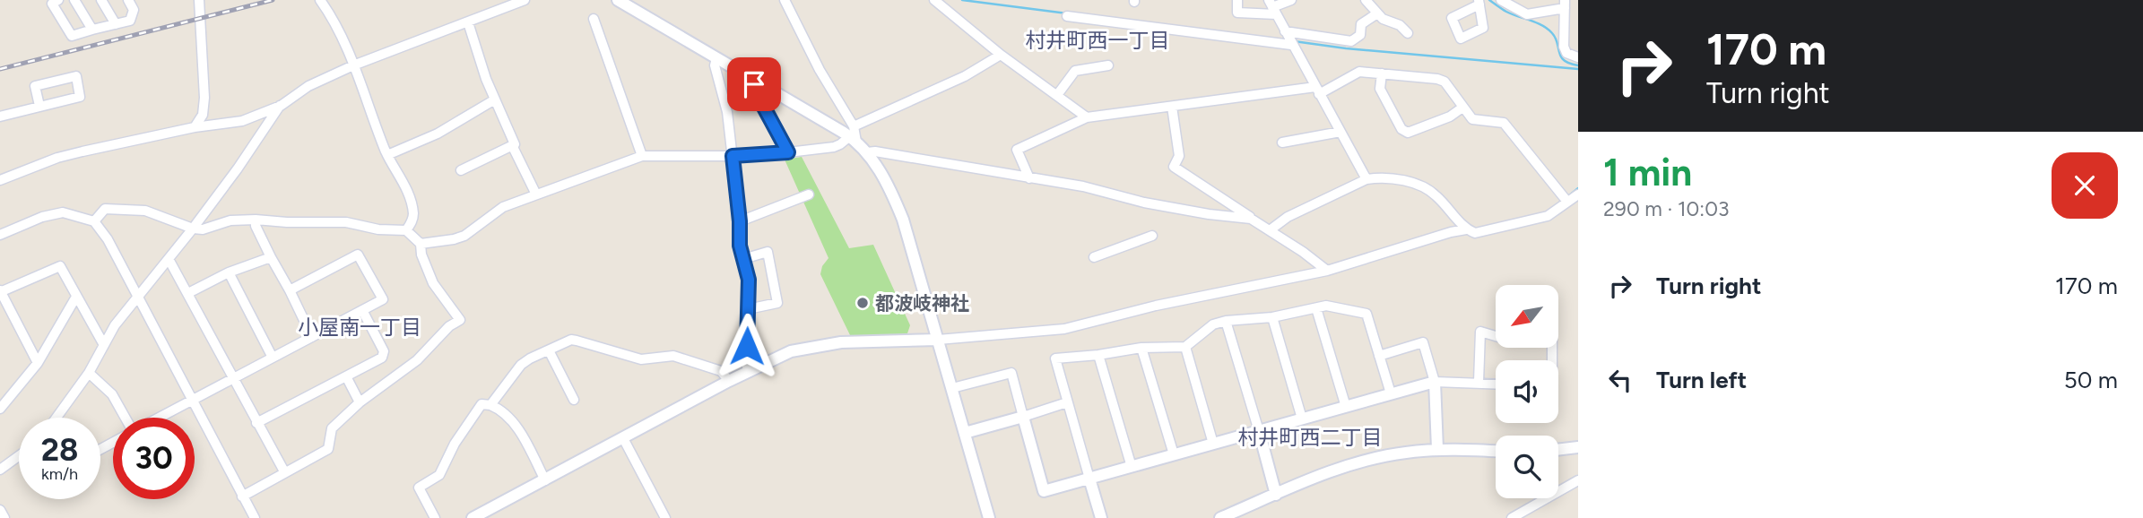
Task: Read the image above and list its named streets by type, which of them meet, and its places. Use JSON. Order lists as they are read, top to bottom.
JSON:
{
  "districts": ["村井町西一丁目", "小屋南一丁目", "村井町西二丁目"],
  "places": ["都波岐神社"],
  "north": "bottom left",
  "page": {
    "turn": ["170 m", "Turn right"],
    "heading": ["1 min", "290 m · 10:03"],
    "list": [
      {
        "name": "Turn right",
        "value": "170 m"
      },
      {
        "name": "Turn left",
        "value": "50 m"
      }
    ],
    "speed": "28 km/h",
    "limit": "30"
  }
}
